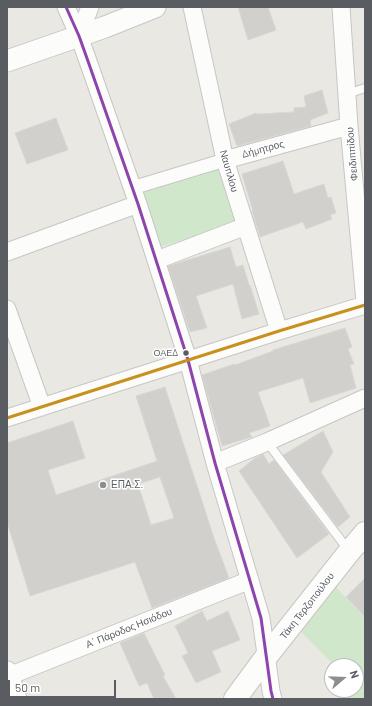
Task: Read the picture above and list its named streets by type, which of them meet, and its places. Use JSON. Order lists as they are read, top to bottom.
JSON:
{
  "streets": {
    "main road": ["Τάκη Τερζοπούλου"],
    "street": [
      "Δήμητρος",
      "Φειδιππίδου",
      "Ναυπλίου",
      "Α΄ Πάροδος Ησιόδου"
    ]
  },
  "crossings": [
    ["Δήμητρος", "Φειδιππίδου"],
    ["Δήμητρος", "Ναυπλίου"]
  ],
  "places": ["ΟΑΕΔ", "ΕΠΑ.Σ."],
  "scale_bar": "50 m",
  "north": "right"
}
